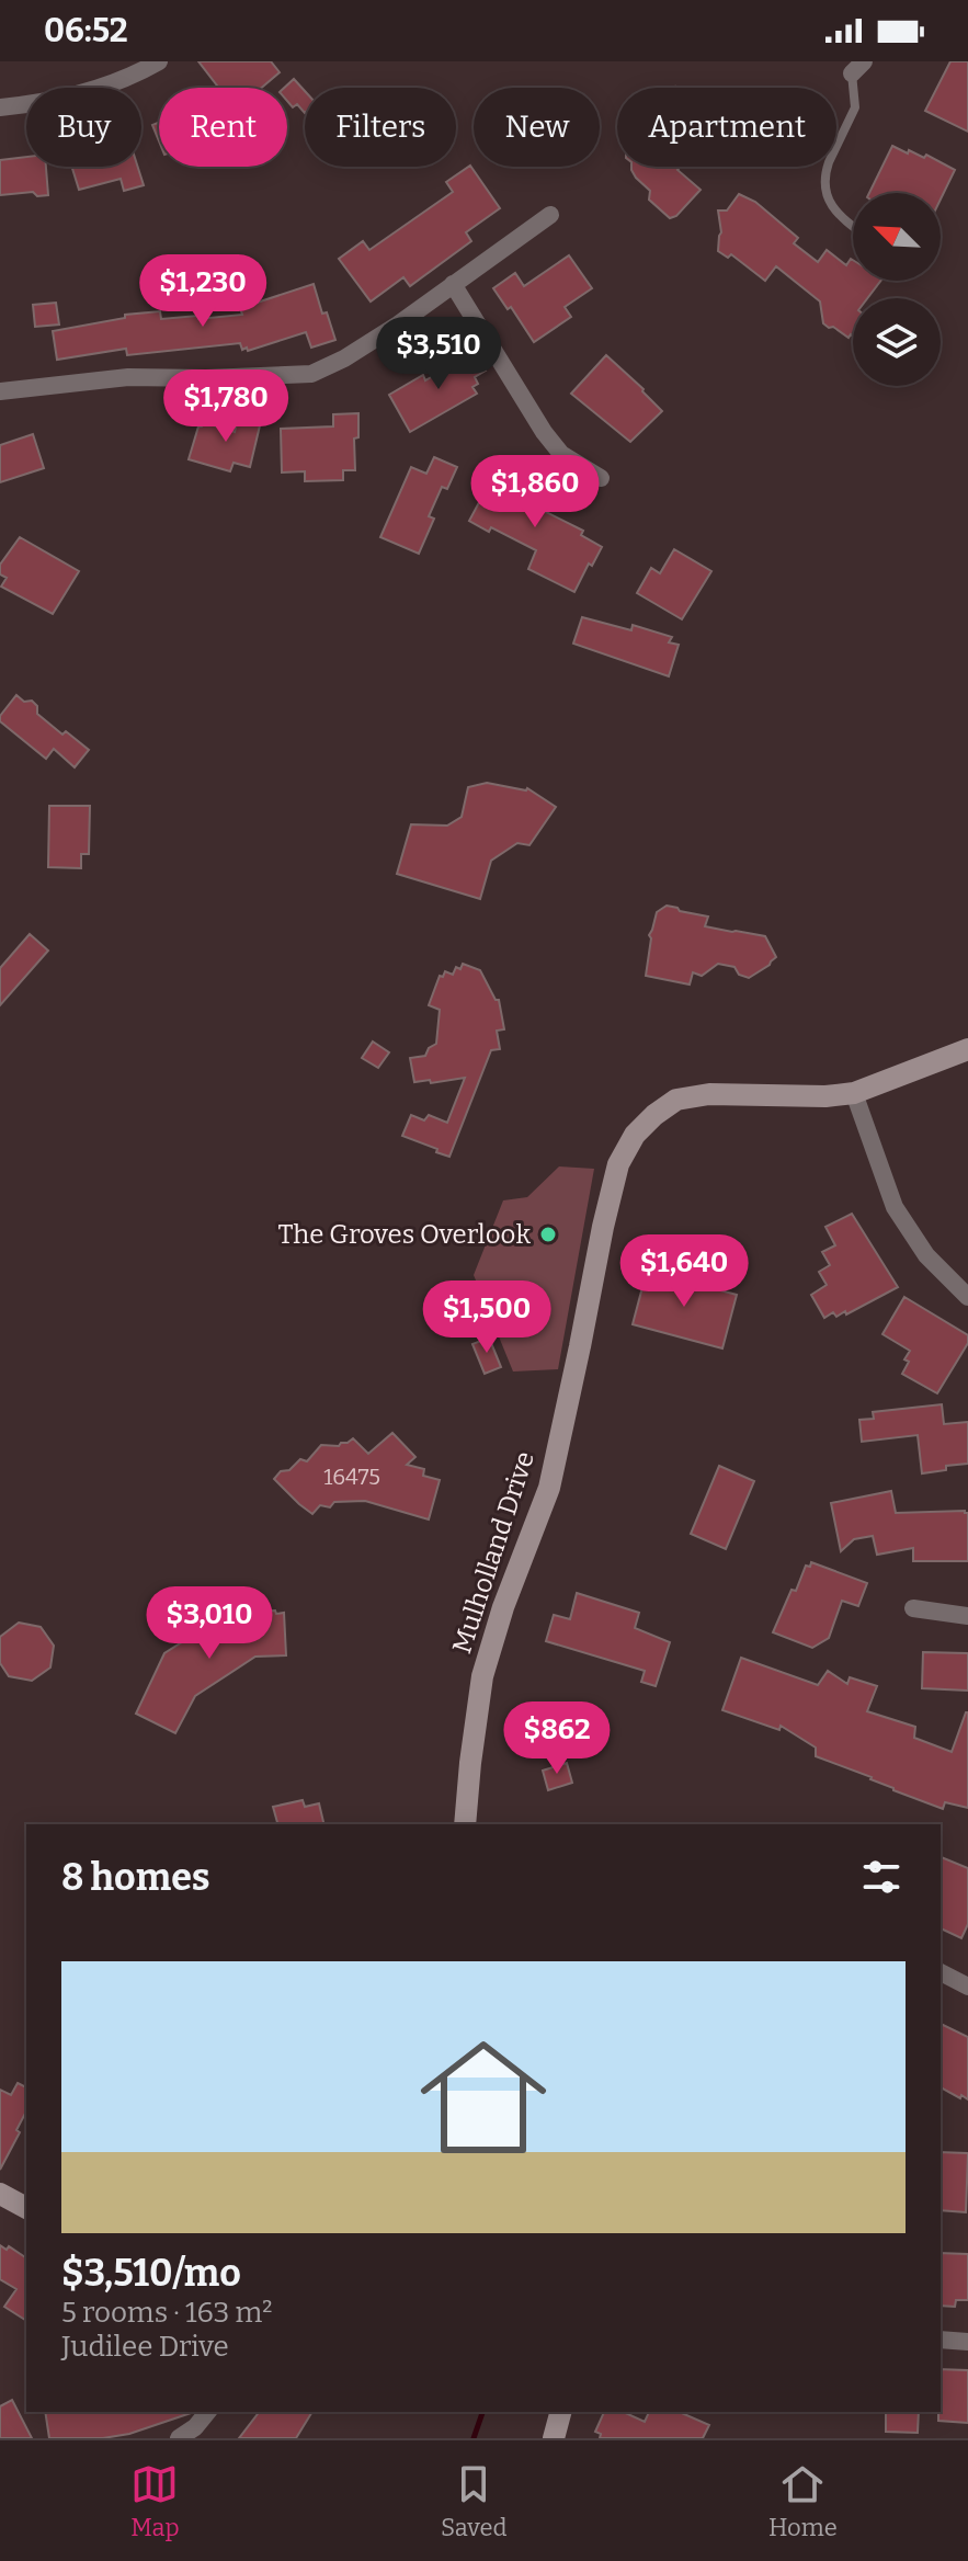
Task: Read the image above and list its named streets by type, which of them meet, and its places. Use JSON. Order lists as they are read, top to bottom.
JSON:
{
  "streets": {
    "main road": ["Mulholland Drive"]
  },
  "places": ["The Groves Overlook"],
  "house_numbers": ["16475"],
  "north": "top left",
  "page": {
    "status": "06:52",
    "chip": [
      "Buy",
      "Rent",
      "Filters",
      "New",
      "Apartment"
    ],
    "price": [
      "$1,230",
      "$3,510",
      "$1,780",
      "$1,860",
      "$1,640",
      "$1,500",
      "$3,010",
      "$862"
    ],
    "heading": "8 homes",
    "list": [
      {
        "name": "$3,510/mo",
        "note": "5 rooms · 163 m² · Judilee Drive"
      }
    ],
    "tabs": ["Map", "Saved", "Home"]
  }
}
